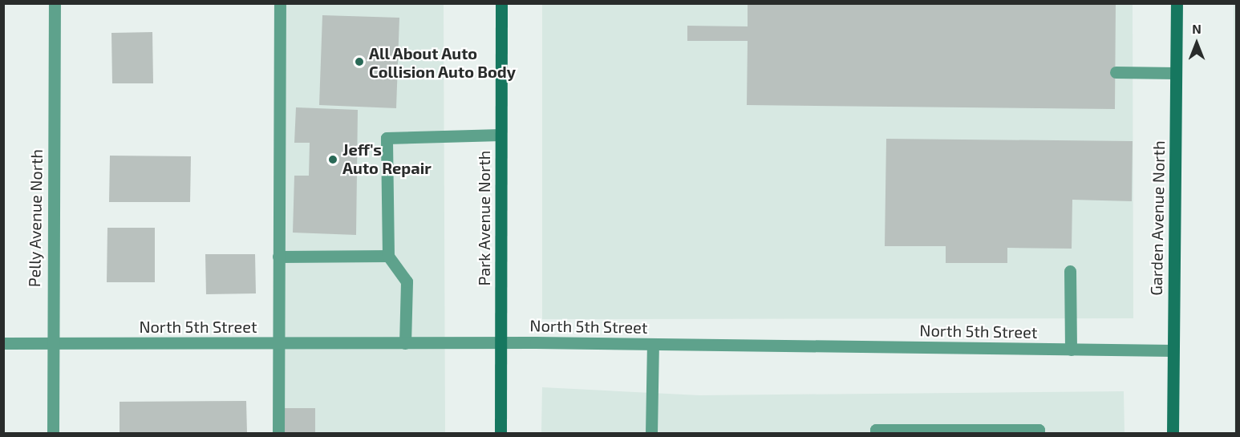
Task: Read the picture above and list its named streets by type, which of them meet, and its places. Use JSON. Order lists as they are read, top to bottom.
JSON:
{
  "streets": {
    "street": [
      "Pelly Avenue North",
      "Park Avenue North",
      "Garden Avenue North",
      "North 5th Street"
    ]
  },
  "crossings": [
    ["Pelly Avenue North", "North 5th Street"],
    ["Park Avenue North", "North 5th Street"],
    ["Garden Avenue North", "North 5th Street"]
  ],
  "places": ["All About Auto Collision Auto Body", "Jeff's Auto Repair"],
  "north": "top"
}
